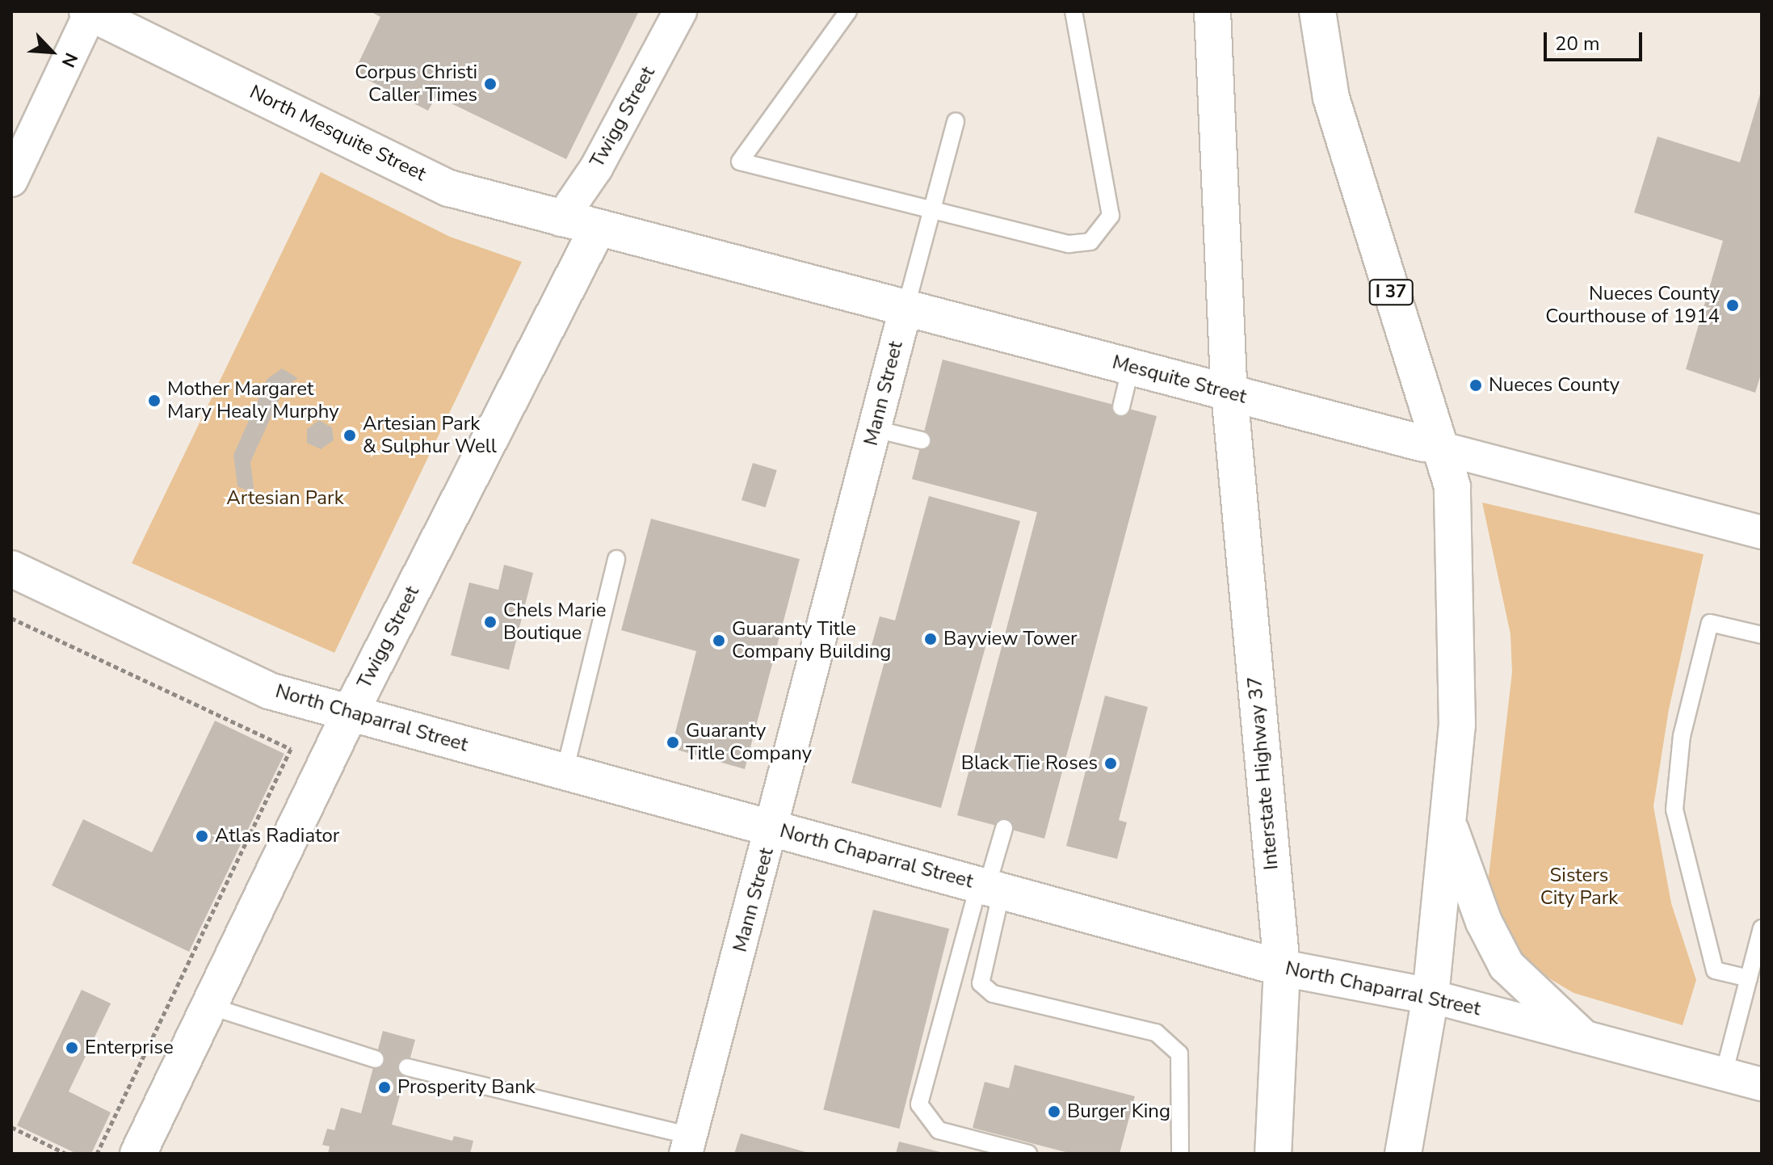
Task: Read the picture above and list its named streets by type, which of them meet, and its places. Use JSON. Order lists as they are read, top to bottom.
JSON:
{
  "streets": {
    "main road": [
      "Twigg Street",
      "North Mesquite Street",
      "I 37",
      "Mesquite Street",
      "North Chaparral Street",
      "Interstate Highway 37"
    ],
    "street": ["Mann Street"]
  },
  "crossings": [
    ["Twigg Street", "North Mesquite Street"],
    ["Twigg Street", "Mesquite Street"],
    ["Twigg Street", "North Chaparral Street"],
    ["North Mesquite Street", "Mesquite Street"],
    ["I 37", "Mesquite Street"],
    ["Mesquite Street", "Mann Street"],
    ["Mesquite Street", "Interstate Highway 37"],
    ["Mann Street", "North Chaparral Street"],
    ["North Chaparral Street", "Interstate Highway 37"]
  ],
  "parks": ["Artesian Park", "Sisters City Park"],
  "places": [
    "Corpus Christi Caller Times",
    "Nueces County Courthouse of 1914",
    "Nueces County",
    "Mother Margaret Mary Healy Murphy",
    "Artesian Park & Sulphur Well",
    "Chels Marie Boutique",
    "Bayview Tower",
    "Guaranty Title Company Building",
    "Guaranty Title Company",
    "Black Tie Roses",
    "Atlas Radiator",
    "Enterprise",
    "Prosperity Bank",
    "Burger King"
  ],
  "scale_bar": "20 m",
  "north": "bottom right"
}
